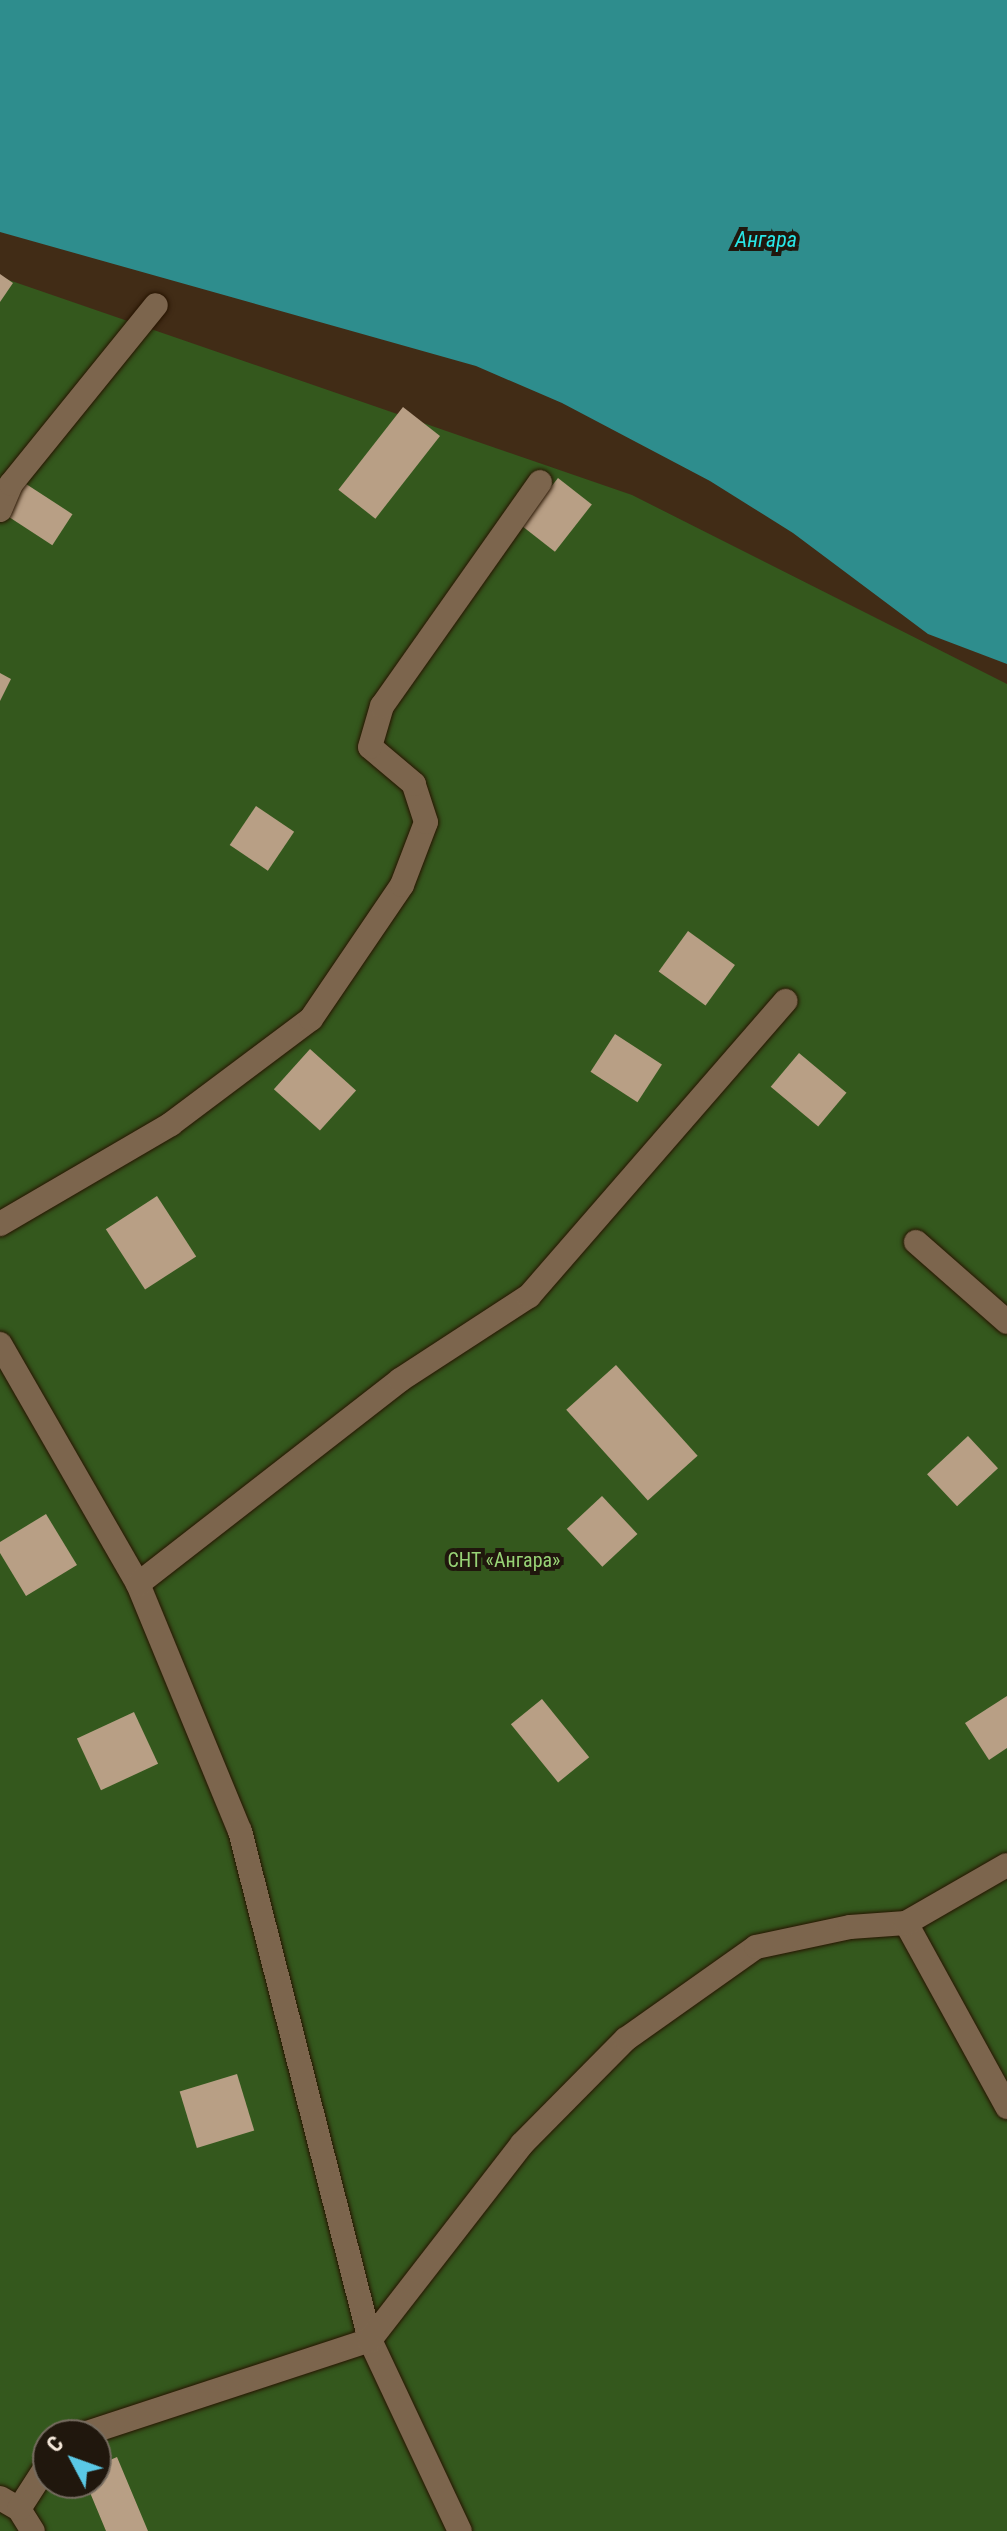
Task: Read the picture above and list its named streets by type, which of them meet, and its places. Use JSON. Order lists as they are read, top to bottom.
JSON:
{
  "water": ["Ангара"],
  "parks": ["СНТ «Ангара»"],
  "north": "top left"
}
